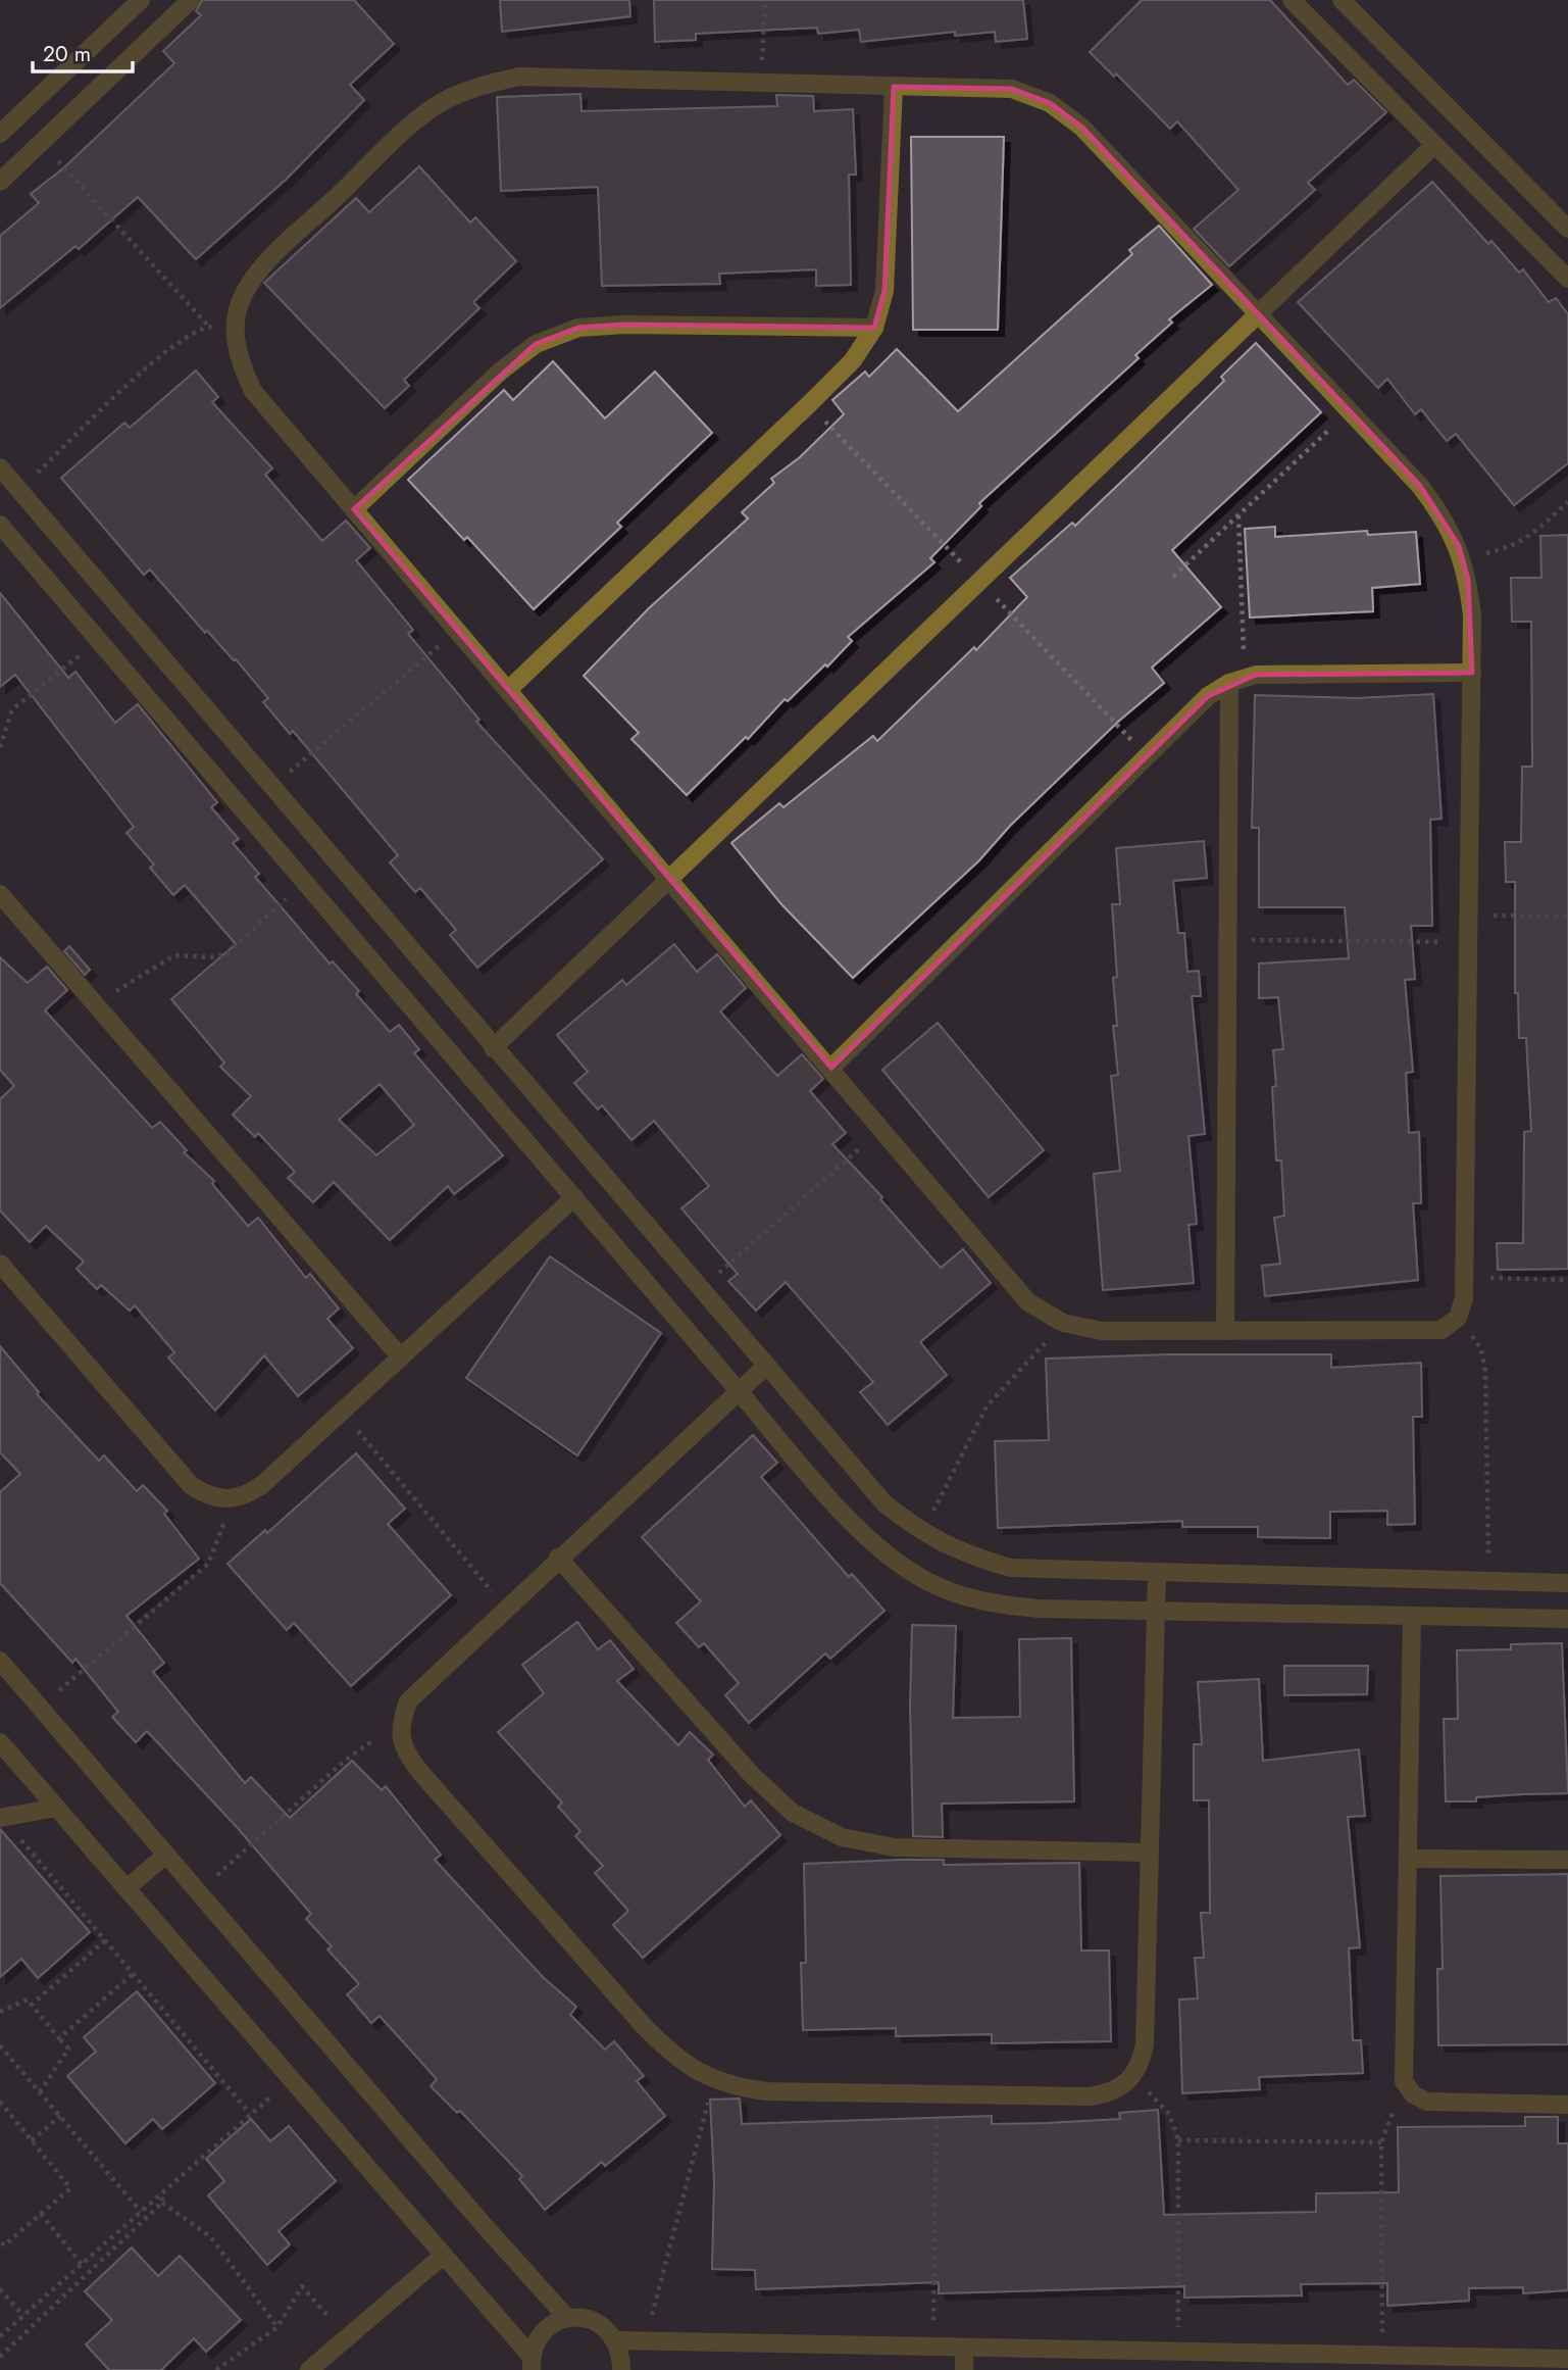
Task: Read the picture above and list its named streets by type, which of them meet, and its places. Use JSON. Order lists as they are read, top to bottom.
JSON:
{
  "scale_bar": "20 m"
}
